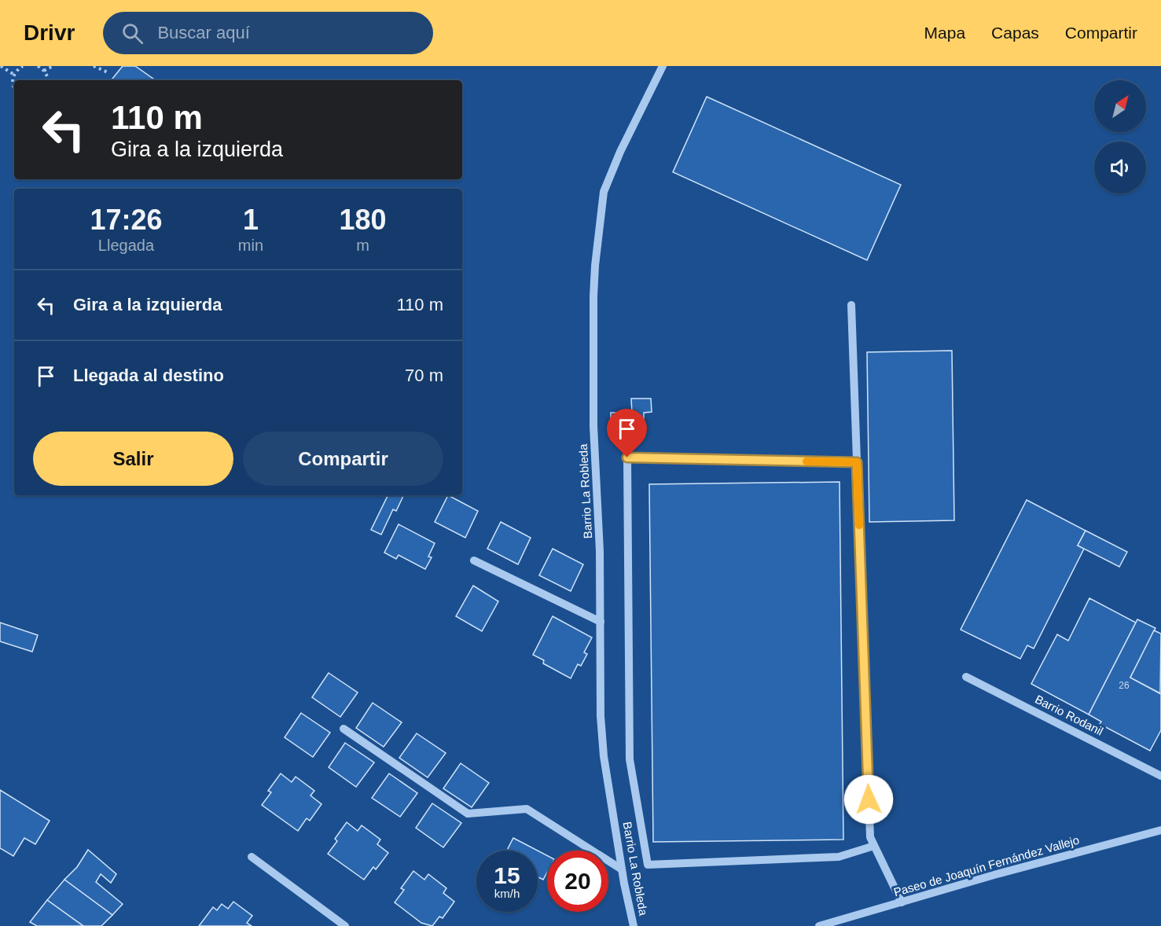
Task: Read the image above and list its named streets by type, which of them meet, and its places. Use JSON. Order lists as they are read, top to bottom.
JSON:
{
  "streets": {
    "street": ["Barrio La Robleda", "Barrio Rodanil", "Paseo de Joaquín Fernández Vallejo"]
  },
  "house_numbers": ["26"],
  "north": "top right",
  "page": {
    "header": "Drivr",
    "search": "Buscar aquí",
    "nav": ["Mapa", "Capas", "Compartir"],
    "turn": ["110 m", "Gira a la izquierda"],
    "eta": [
      "17:26",
      "Llegada",
      "1",
      "min",
      "180",
      "m"
    ],
    "list": [
      {
        "name": "Gira a la izquierda",
        "value": "110 m"
      },
      {
        "name": "Llegada al destino",
        "value": "70 m"
      }
    ],
    "buttons": ["Salir", "Compartir"],
    "speed": "15 km/h",
    "limit": "20"
  }
}
